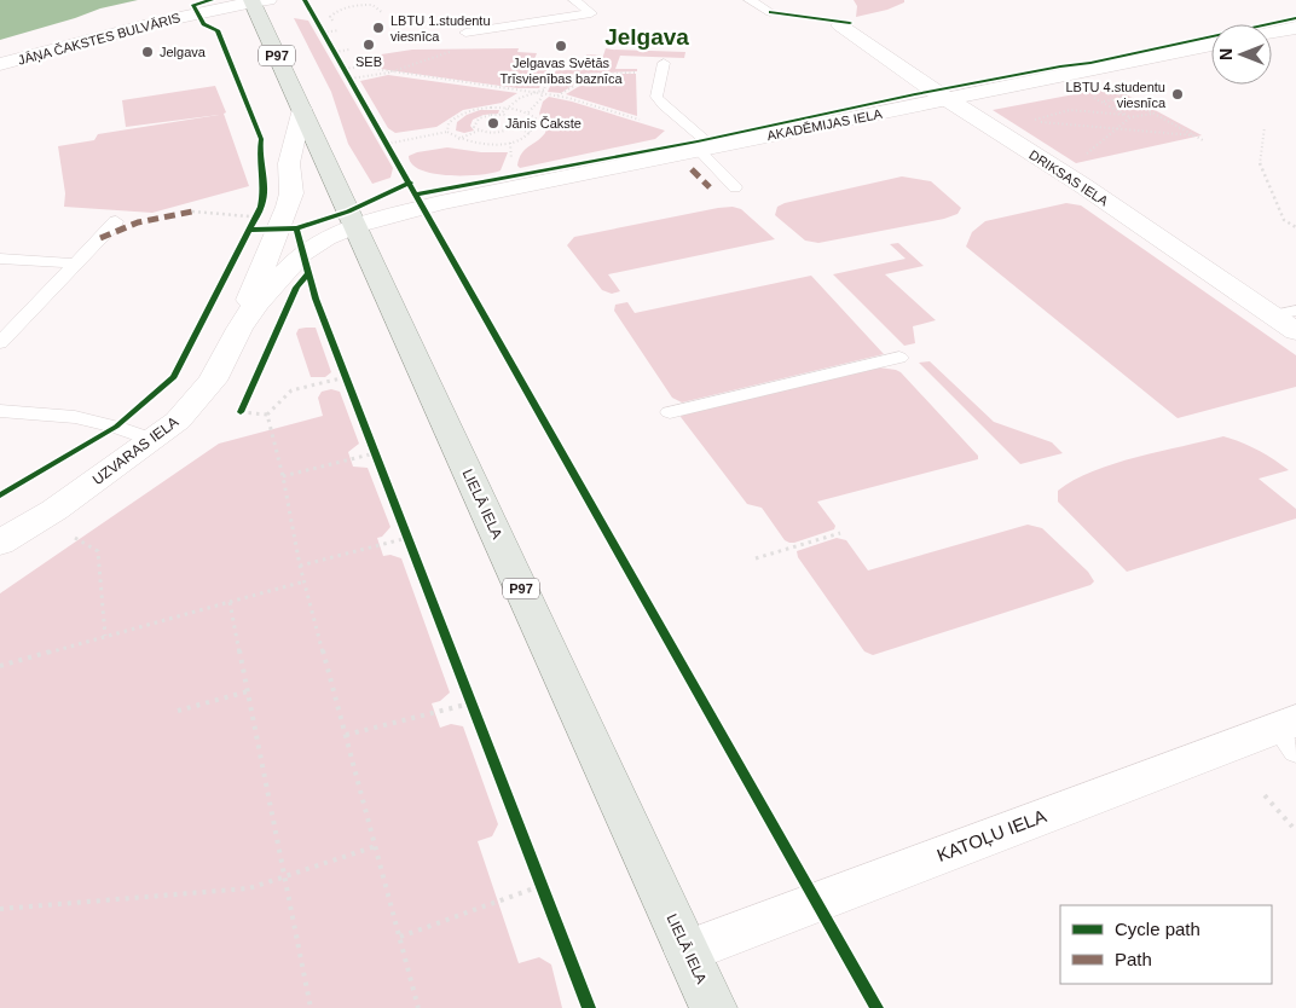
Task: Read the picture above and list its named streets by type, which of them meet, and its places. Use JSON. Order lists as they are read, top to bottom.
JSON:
{
  "streets": {
    "main road": [
      "JĀŅA ČAKSTES BULVĀRIS",
      "P97",
      "AKADĒMIJAS IELA",
      "DRIKSAS IELA",
      "UZVARAS IELA",
      "LIELĀ IELA",
      "KATOĻU IELA"
    ]
  },
  "crossings": [
    ["JĀŅA ČAKSTES BULVĀRIS", "LIELĀ IELA"],
    ["AKADĒMIJAS IELA", "DRIKSAS IELA"],
    ["AKADĒMIJAS IELA", "UZVARAS IELA"],
    ["AKADĒMIJAS IELA", "LIELĀ IELA"],
    ["UZVARAS IELA", "LIELĀ IELA"],
    ["LIELĀ IELA", "KATOĻU IELA"]
  ],
  "districts": ["Jelgava"],
  "places": [
    "LBTU 1.studentu viesnīca",
    "SEB",
    "Jelgavas Svētās Trīsvienības baznīca",
    "Jelgava",
    "LBTU 4.studentu viesnīca",
    "Jānis Čakste"
  ],
  "legend": ["Cycle path", "Path"],
  "north": "left"
}
